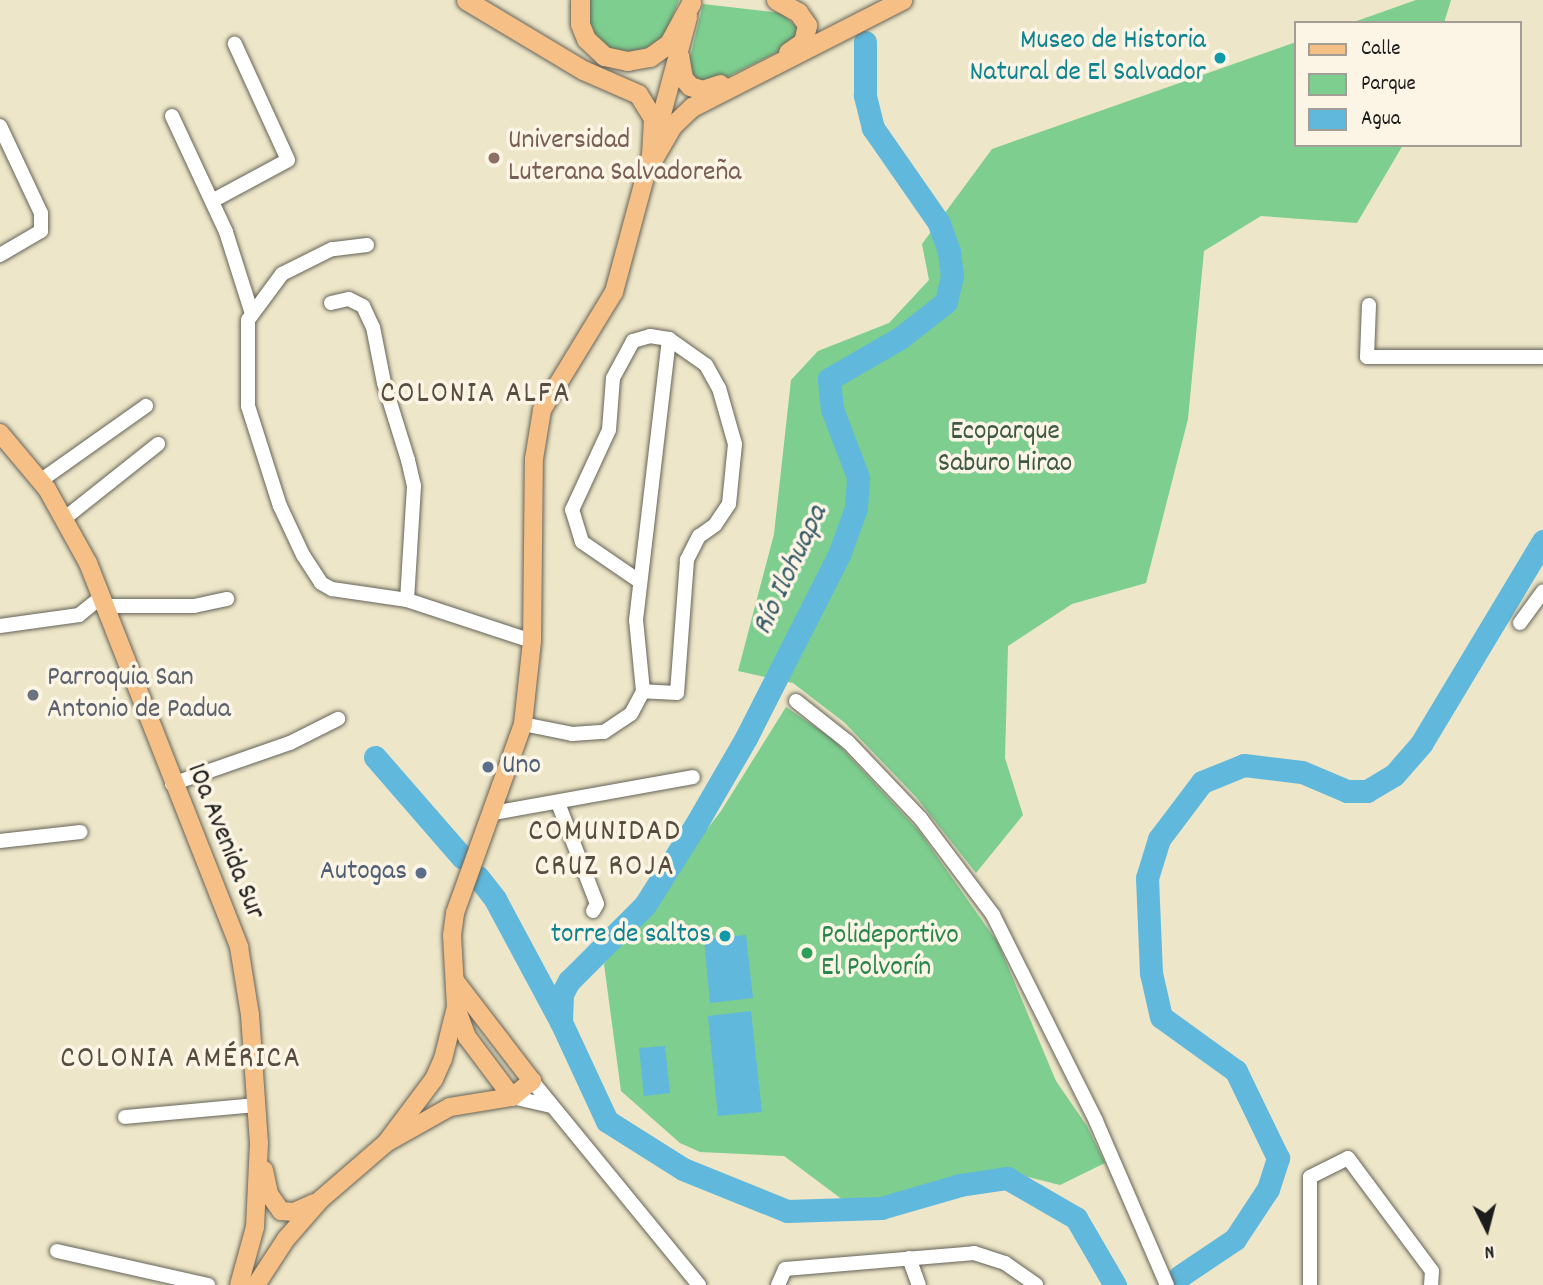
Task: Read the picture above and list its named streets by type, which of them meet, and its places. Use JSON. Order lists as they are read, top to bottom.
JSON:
{
  "streets": {
    "main road": ["10a Avenida Sur"]
  },
  "districts": ["COLONIA ALFA", "COMUNIDAD CRUZ ROJA", "COLONIA AMÉRICA"],
  "water": ["Río Ilohuapa"],
  "parks": ["Ecoparque Saburo Hirao"],
  "places": [
    "Museo de Historia Natural de El Salvador",
    "Universidad Luterana Salvadoreña",
    "Parroquia San Antonio de Padua",
    "Uno",
    "Autogas",
    "torre de saltos",
    "Polideportivo El Polvorín"
  ],
  "legend": ["Calle", "Parque", "Agua"],
  "north": "bottom"
}
